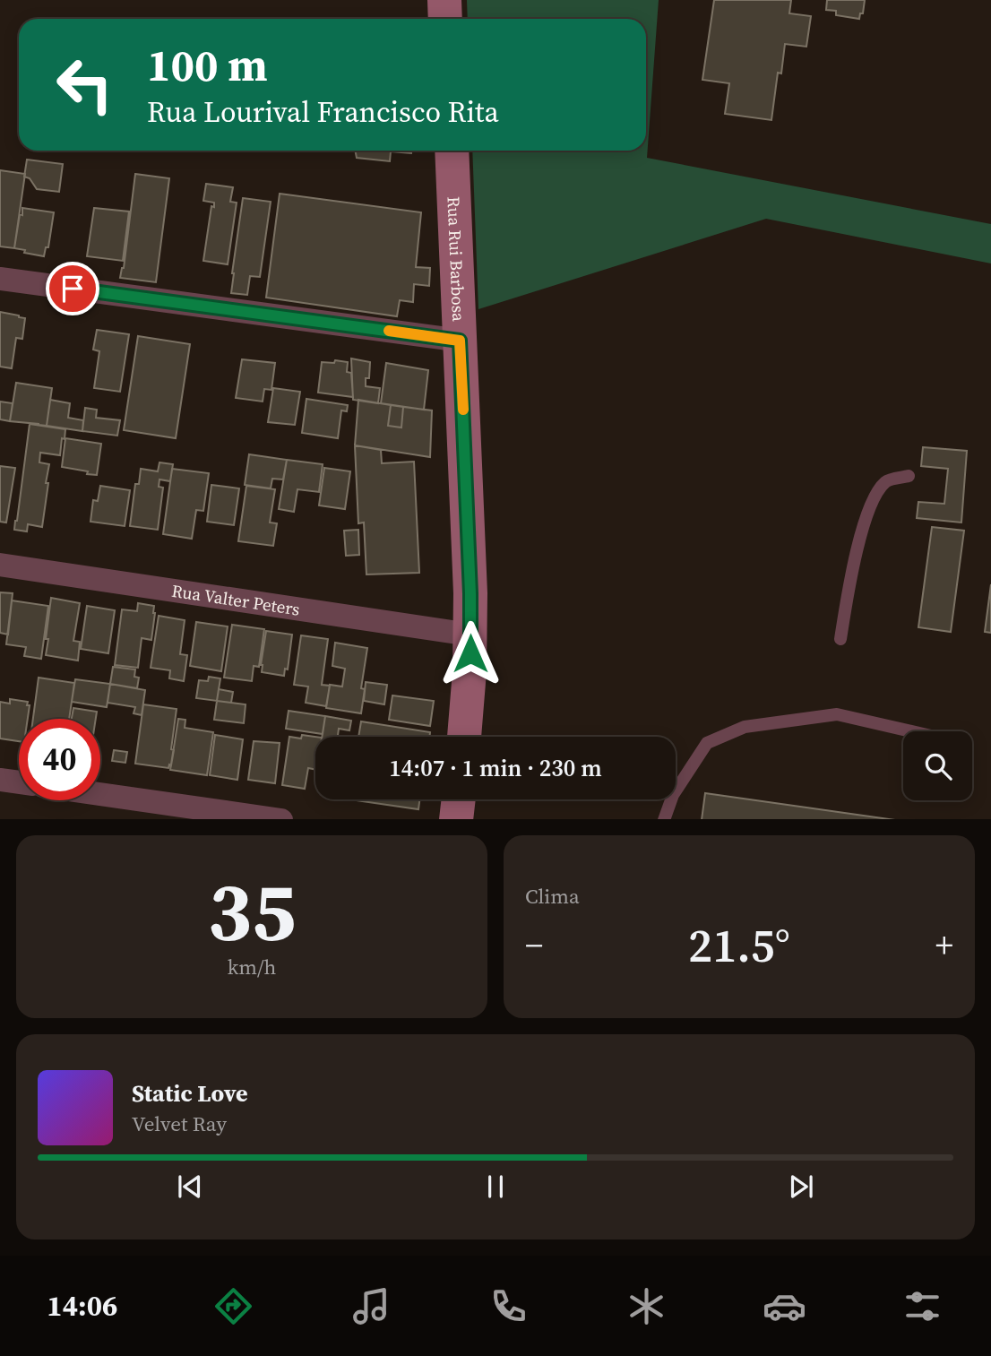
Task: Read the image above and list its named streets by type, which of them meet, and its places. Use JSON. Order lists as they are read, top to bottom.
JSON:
{
  "streets": {
    "street": ["Rua Rui Barbosa", "Rua Valter Peters"]
  },
  "crossings": [
    ["Rua Rui Barbosa", "Rua Valter Peters"]
  ],
  "page": {
    "turn": ["100 m", "Rua Lourival Francisco Rita"],
    "limit": "40",
    "trip": "14:07 · 1 min · 230 m",
    "tile": [
      ["35", "km/h"],
      "Clima"
    ],
    "heat": ["−", "21.5°", "+"],
    "song": ["Static Love", "Velvet Ray"],
    "tabs": "14:06"
  }
}
